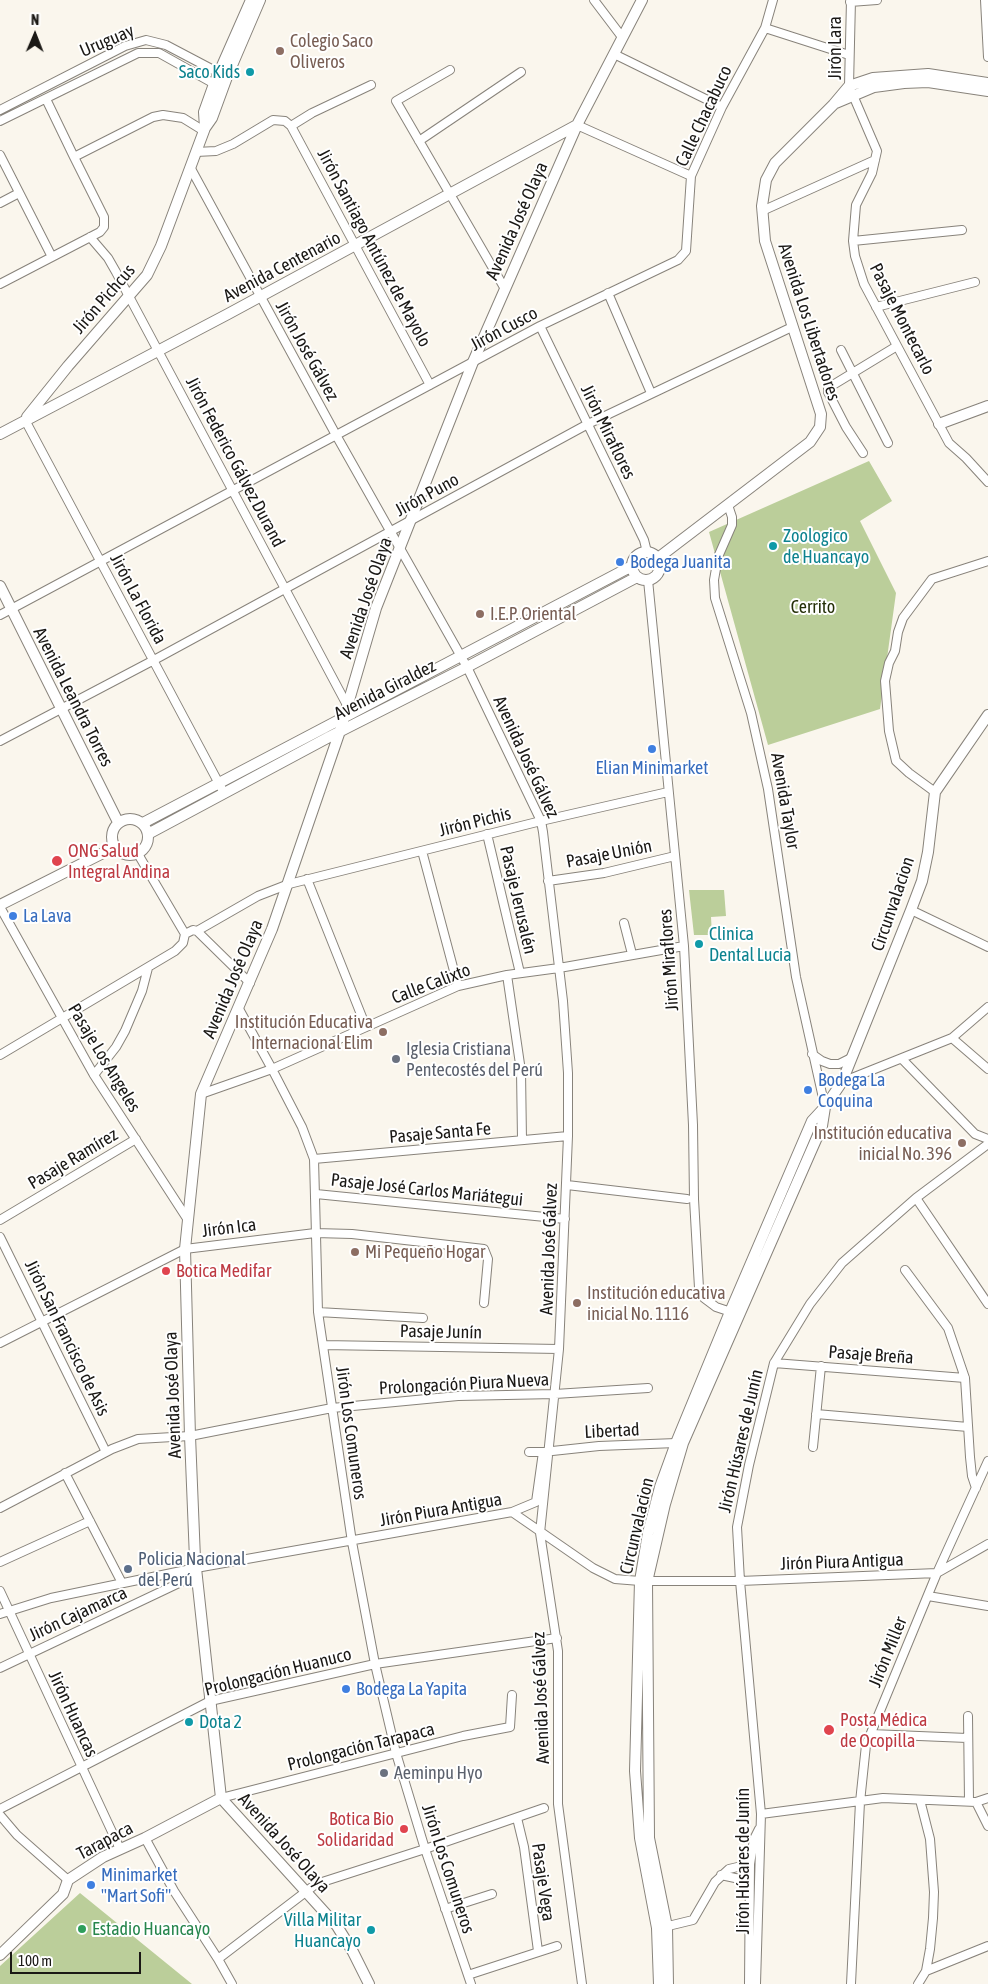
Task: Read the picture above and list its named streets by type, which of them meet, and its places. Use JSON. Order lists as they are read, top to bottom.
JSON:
{
  "streets": {
    "street": [
      "Uruguay",
      "Jirón Lara",
      "Calle Chacabuco",
      "Avenida José Olaya",
      "Jirón Santiago Antúnez de Mayolo",
      "Avenida Centenario",
      "Jirón Pichcus",
      "Pasaje Montecarlo",
      "Avenida Los Libertadores",
      "Jirón Cusco",
      "Jirón José Gálvez",
      "Jirón Miraflores",
      "Jirón Federico Gálvez Durand",
      "Jirón Puno",
      "Jirón La Florida",
      "Avenida Giraldez",
      "Avenida Leandra Torres",
      "Avenida José Gálvez",
      "Avenida Taylor",
      "Jirón Pichis",
      "Pasaje Unión",
      "Pasaje Jerusalén",
      "Circunvalacion",
      "Calle Calixto",
      "Pasaje Los Angeles",
      "Pasaje Santa Fe",
      "Pasaje Ramírez",
      "Pasaje José Carlos Mariátegui",
      "Jirón Ica",
      "Pasaje Junín",
      "Jirón San Francisco de Asis",
      "Pasaje Breña",
      "Prolongación Piura Nueva",
      "Libertad",
      "Jirón Los Comuneros",
      "Jirón Húsares de Junín",
      "Jirón Piura Antigua",
      "Jirón Cajamarca",
      "Jirón Miller",
      "Prolongación Huanuco",
      "Jirón Huancas",
      "Prolongación Tarapaca",
      "Tarapaca",
      "Pasaje Vega"
    ]
  },
  "crossings": [
    ["Uruguay", "Jirón Pichcus"],
    ["Jirón Lara", "Pasaje Montecarlo"],
    ["Jirón Lara", "Avenida Los Libertadores"],
    ["Calle Chacabuco", "Jirón Cusco"],
    ["Avenida José Olaya", "Avenida Centenario"],
    ["Avenida José Olaya", "Jirón Cusco"],
    ["Avenida José Olaya", "Jirón José Gálvez"],
    ["Avenida José Olaya", "Jirón Federico Gálvez Durand"],
    ["Avenida José Olaya", "Jirón Puno"],
    ["Avenida José Olaya", "Avenida Giraldez"],
    ["Avenida José Olaya", "Avenida José Gálvez"],
    ["Avenida José Olaya", "Jirón Pichis"],
    ["Avenida José Olaya", "Calle Calixto"],
    ["Avenida José Olaya", "Pasaje Los Angeles"],
    ["Avenida José Olaya", "Jirón Ica"],
    ["Avenida José Olaya", "Prolongación Piura Nueva"],
    ["Avenida José Olaya", "Jirón Los Comuneros"],
    ["Avenida José Olaya", "Jirón Piura Antigua"],
    ["Avenida José Olaya", "Jirón Cajamarca"],
    ["Avenida José Olaya", "Prolongación Huanuco"],
    ["Avenida José Olaya", "Prolongación Tarapaca"],
    ["Avenida José Olaya", "Tarapaca"],
    ["Jirón Santiago Antúnez de Mayolo", "Avenida Centenario"],
    ["Jirón Santiago Antúnez de Mayolo", "Jirón Cusco"],
    ["Avenida Centenario", "Jirón Pichcus"],
    ["Avenida Centenario", "Jirón José Gálvez"],
    ["Avenida Centenario", "Jirón Federico Gálvez Durand"],
    ["Avenida Centenario", "Jirón La Florida"],
    ["Jirón Pichcus", "Jirón José Gálvez"],
    ["Jirón Pichcus", "Jirón Federico Gálvez Durand"],
    ["Jirón Pichcus", "Jirón La Florida"],
    ["Pasaje Montecarlo", "Avenida Los Libertadores"],
    ["Avenida Los Libertadores", "Jirón Miraflores"],
    ["Avenida Los Libertadores", "Jirón Puno"],
    ["Avenida Los Libertadores", "Avenida Giraldez"],
    ["Avenida Los Libertadores", "Avenida Taylor"],
    ["Jirón Cusco", "Jirón José Gálvez"],
    ["Jirón Cusco", "Jirón Miraflores"],
    ["Jirón Cusco", "Jirón Federico Gálvez Durand"],
    ["Jirón Cusco", "Jirón La Florida"],
    ["Jirón Cusco", "Avenida Leandra Torres"],
    ["Jirón José Gálvez", "Jirón Puno"],
    ["Jirón José Gálvez", "Avenida José Gálvez"],
    ["Jirón Miraflores", "Jirón Puno"],
    ["Jirón Miraflores", "Avenida Giraldez"],
    ["Jirón Miraflores", "Jirón Pichis"],
    ["Jirón Miraflores", "Pasaje Unión"],
    ["Jirón Miraflores", "Circunvalacion"],
    ["Jirón Miraflores", "Calle Calixto"],
    ["Jirón Federico Gálvez Durand", "Jirón Puno"],
    ["Jirón Puno", "Jirón La Florida"],
    ["Jirón Puno", "Avenida Leandra Torres"],
    ["Jirón La Florida", "Avenida Giraldez"],
    ["Avenida Giraldez", "Avenida Leandra Torres"],
    ["Avenida Giraldez", "Avenida José Gálvez"],
    ["Avenida José Gálvez", "Jirón Pichis"],
    ["Avenida José Gálvez", "Pasaje Unión"],
    ["Avenida José Gálvez", "Calle Calixto"],
    ["Avenida José Gálvez", "Pasaje Santa Fe"],
    ["Avenida José Gálvez", "Pasaje José Carlos Mariátegui"],
    ["Avenida José Gálvez", "Pasaje Junín"],
    ["Avenida José Gálvez", "Prolongación Piura Nueva"],
    ["Avenida José Gálvez", "Libertad"],
    ["Avenida José Gálvez", "Jirón Piura Antigua"],
    ["Avenida José Gálvez", "Prolongación Huanuco"],
    ["Avenida Taylor", "Circunvalacion"],
    ["Jirón Pichis", "Pasaje Jerusalén"],
    ["Pasaje Jerusalén", "Calle Calixto"],
    ["Circunvalacion", "Libertad"],
    ["Circunvalacion", "Jirón Piura Antigua"],
    ["Calle Calixto", "Jirón Los Comuneros"],
    ["Pasaje Los Angeles", "Pasaje Ramírez"],
    ["Pasaje Santa Fe", "Jirón Los Comuneros"],
    ["Pasaje José Carlos Mariátegui", "Jirón Los Comuneros"],
    ["Jirón Ica", "Jirón San Francisco de Asis"],
    ["Jirón Ica", "Jirón Los Comuneros"],
    ["Pasaje Junín", "Jirón Los Comuneros"],
    ["Jirón San Francisco de Asis", "Prolongación Piura Nueva"],
    ["Pasaje Breña", "Jirón Húsares de Junín"],
    ["Prolongación Piura Nueva", "Jirón Los Comuneros"],
    ["Jirón Los Comuneros", "Jirón Piura Antigua"],
    ["Jirón Los Comuneros", "Prolongación Huanuco"],
    ["Jirón Los Comuneros", "Prolongación Tarapaca"],
    ["Jirón Húsares de Junín", "Jirón Piura Antigua"],
    ["Jirón Piura Antigua", "Jirón Cajamarca"],
    ["Jirón Piura Antigua", "Jirón Miller"],
    ["Jirón Piura Antigua", "Jirón Huancas"],
    ["Jirón Cajamarca", "Jirón Huancas"],
    ["Prolongación Huanuco", "Jirón Huancas"],
    ["Jirón Huancas", "Tarapaca"],
    ["Prolongación Tarapaca", "Tarapaca"]
  ],
  "parks": ["Cerrito"],
  "places": [
    "Colegio Saco Oliveros",
    "Saco Kids",
    "Zoologico de Huancayo",
    "Bodega Juanita",
    "I.E.P. Oriental",
    "Elian Minimarket",
    "ONG Salud Integral Andina",
    "La Lava",
    "Clinica Dental Lucia",
    "Institución Educativa Internacional Elim",
    "Iglesia Cristiana Pentecostés del Perú",
    "Bodega La Coquina",
    "Institución educativa inicial No. 396",
    "Mi Pequeño Hogar",
    "Botica Medifar",
    "Institución educativa inicial No. 1116",
    "Policia Nacional del Perú",
    "Bodega La Yapita",
    "Dota 2",
    "Posta Médica de Ocopilla",
    "Aeminpu Hyo",
    "Botica Bio Solidaridad",
    "Minimarket \"Mart Sofi\"",
    "Estadio Huancayo",
    "Villa Militar Huancayo"
  ],
  "scale_bar": "100 m",
  "north": "top"
}
